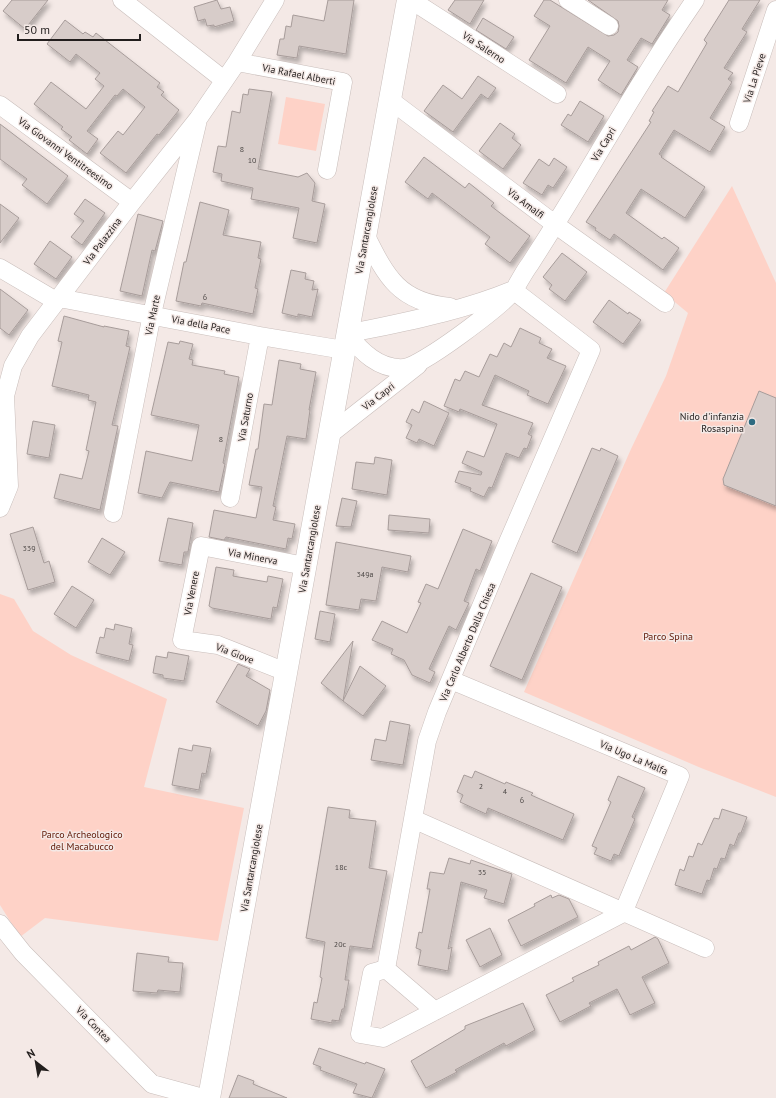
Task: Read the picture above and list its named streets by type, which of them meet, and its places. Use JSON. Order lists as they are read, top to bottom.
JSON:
{
  "streets": {
    "main road": ["Via Santarcangiolese"],
    "street": [
      "Via Salerno",
      "Via Rafael Alberti",
      "Via La Pieve",
      "Via Capri",
      "Via Giovanni Ventitreesimo",
      "Via Amalfi",
      "Via Palazzina",
      "Via Marte",
      "Via della Pace",
      "Via Saturno",
      "Via Minerva",
      "Via Venere",
      "Via Carlo Alberto Dalla Chiesa",
      "Via Giove",
      "Via Ugo La Malfa",
      "Via Contea"
    ]
  },
  "crossings": [
    ["Via Salerno", "Via Santarcangiolese"],
    ["Via Rafael Alberti", "Via Palazzina"],
    ["Via Capri", "Via Amalfi"],
    ["Via Capri", "Via Santarcangiolese"],
    ["Via Capri", "Via della Pace"],
    ["Via Capri", "Via Carlo Alberto Dalla Chiesa"],
    ["Via Giovanni Ventitreesimo", "Via Palazzina"],
    ["Via Amalfi", "Via Santarcangiolese"],
    ["Via Santarcangiolese", "Via della Pace"],
    ["Via Santarcangiolese", "Via Minerva"],
    ["Via Santarcangiolese", "Via Giove"],
    ["Via Palazzina", "Via Marte"],
    ["Via Palazzina", "Via della Pace"],
    ["Via Marte", "Via della Pace"],
    ["Via della Pace", "Via Saturno"],
    ["Via Minerva", "Via Venere"],
    ["Via Venere", "Via Giove"],
    ["Via Carlo Alberto Dalla Chiesa", "Via Ugo La Malfa"]
  ],
  "parks": ["Parco Spina", "Parco Archeologico del Macabucco"],
  "places": ["Nido d'infanzia Rosaspina"],
  "house_numbers": [
    "8",
    "10",
    "6",
    "8",
    "339",
    "349a",
    "2",
    "4",
    "6",
    "18c",
    "35",
    "20c"
  ],
  "scale_bar": "50 m",
  "north": "top left"
}
